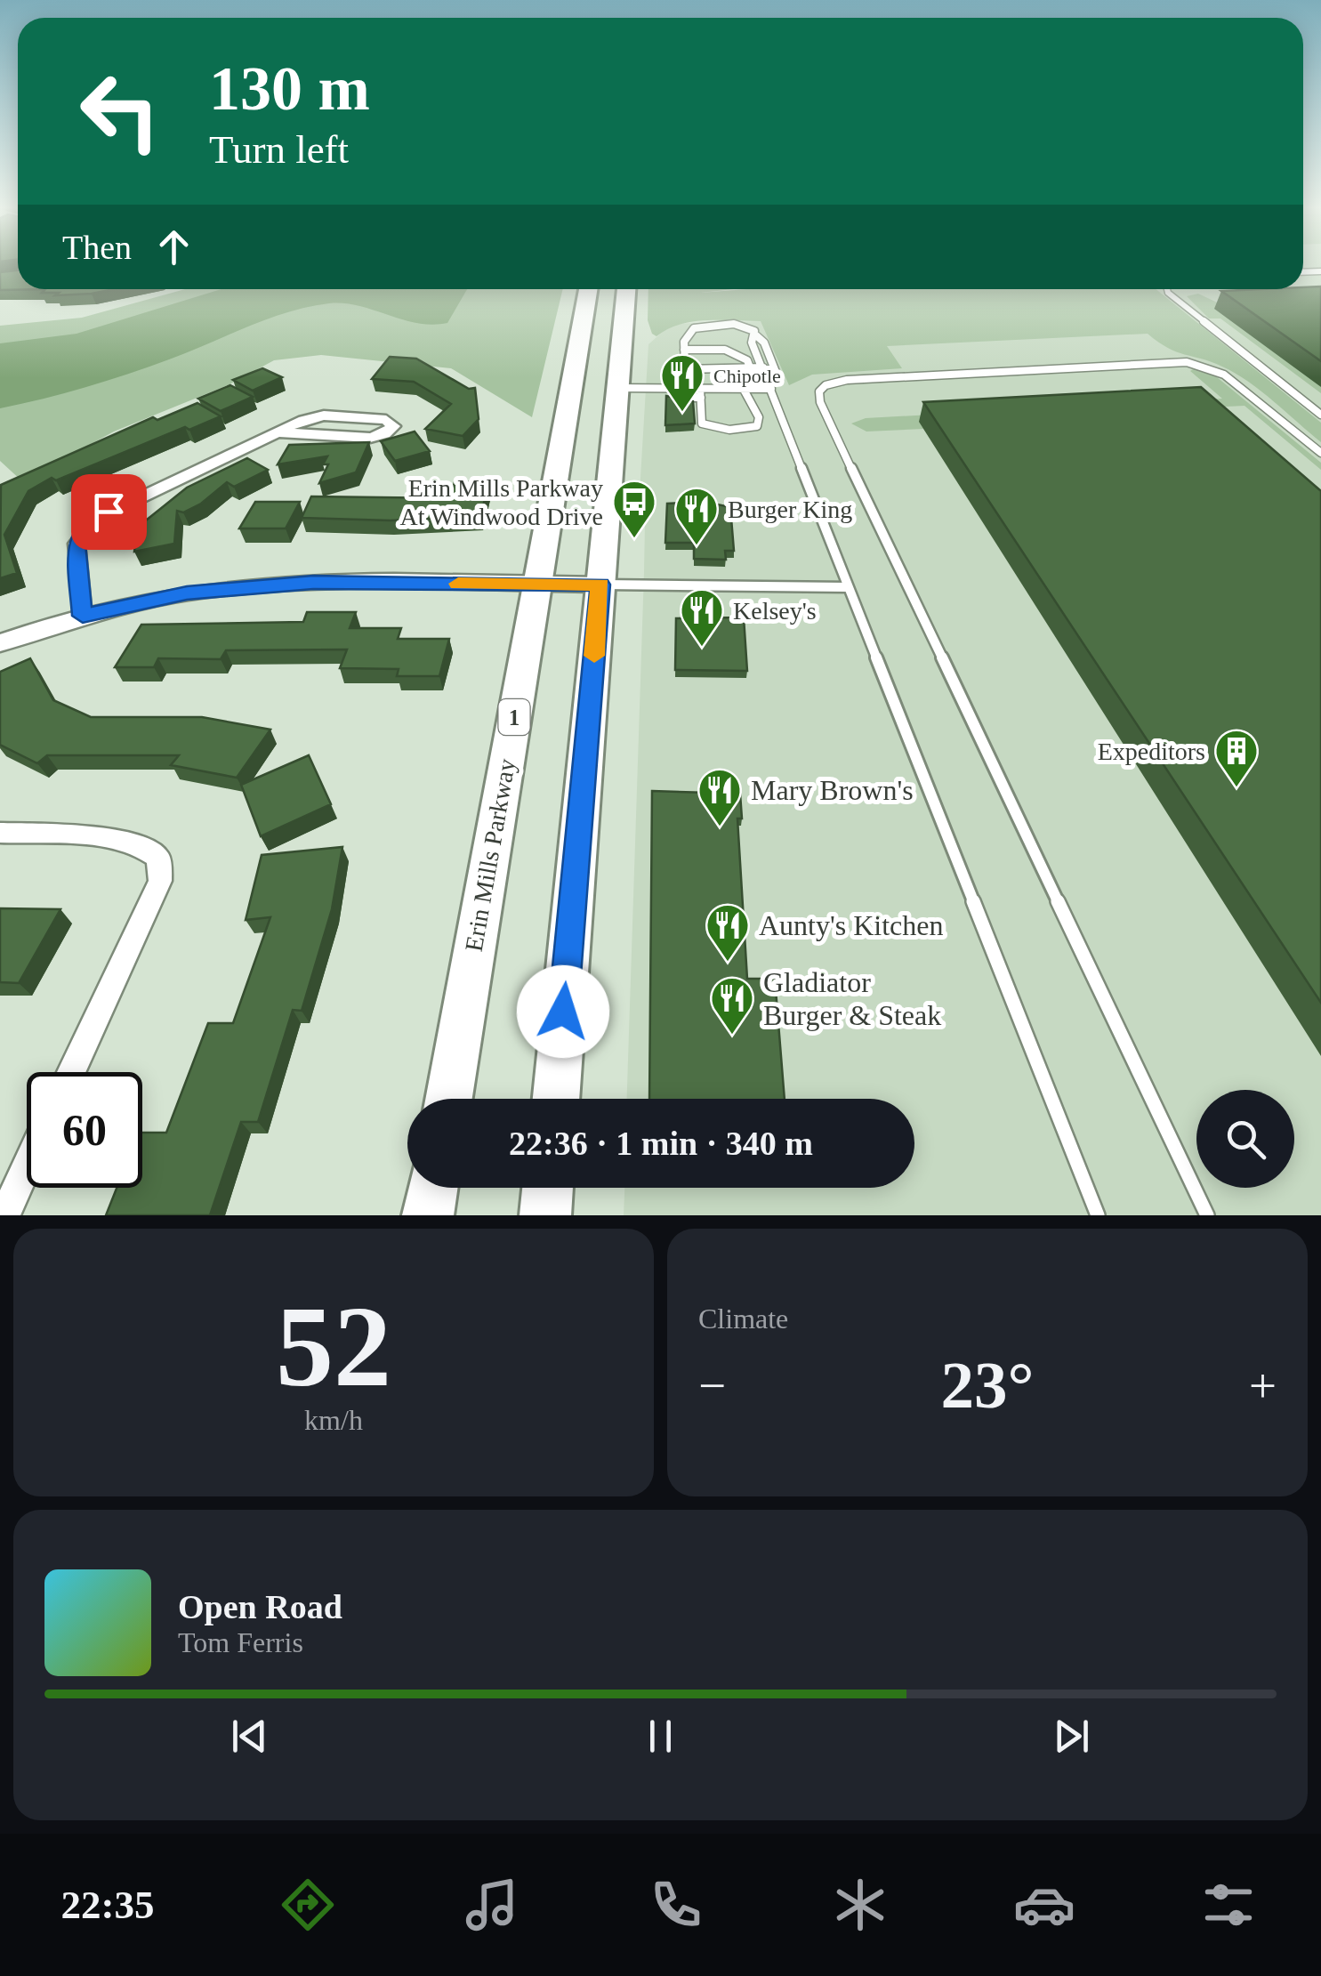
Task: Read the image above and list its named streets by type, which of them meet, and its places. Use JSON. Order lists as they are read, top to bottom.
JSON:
{
  "streets": {
    "main road": ["1", "Erin Mills Parkway"]
  },
  "places": {
    "restaurant": [
      "Chipotle",
      "Burger King",
      "Kelsey's",
      "Mary Brown's",
      "Aunty's Kitchen",
      "Gladiator Burger & Steak"
    ],
    "bus stop": ["Erin Mills Parkway At Windwood Drive"],
    "building": ["Expeditors"]
  },
  "page": {
    "turn": ["130 m", "Turn left"],
    "then": "Then",
    "limit": "60",
    "trip": "22:36 · 1 min · 340 m",
    "tile": [
      ["52", "km/h"],
      "Climate"
    ],
    "heat": ["−", "23°", "+"],
    "song": ["Open Road", "Tom Ferris"],
    "tabs": "22:35"
  }
}
